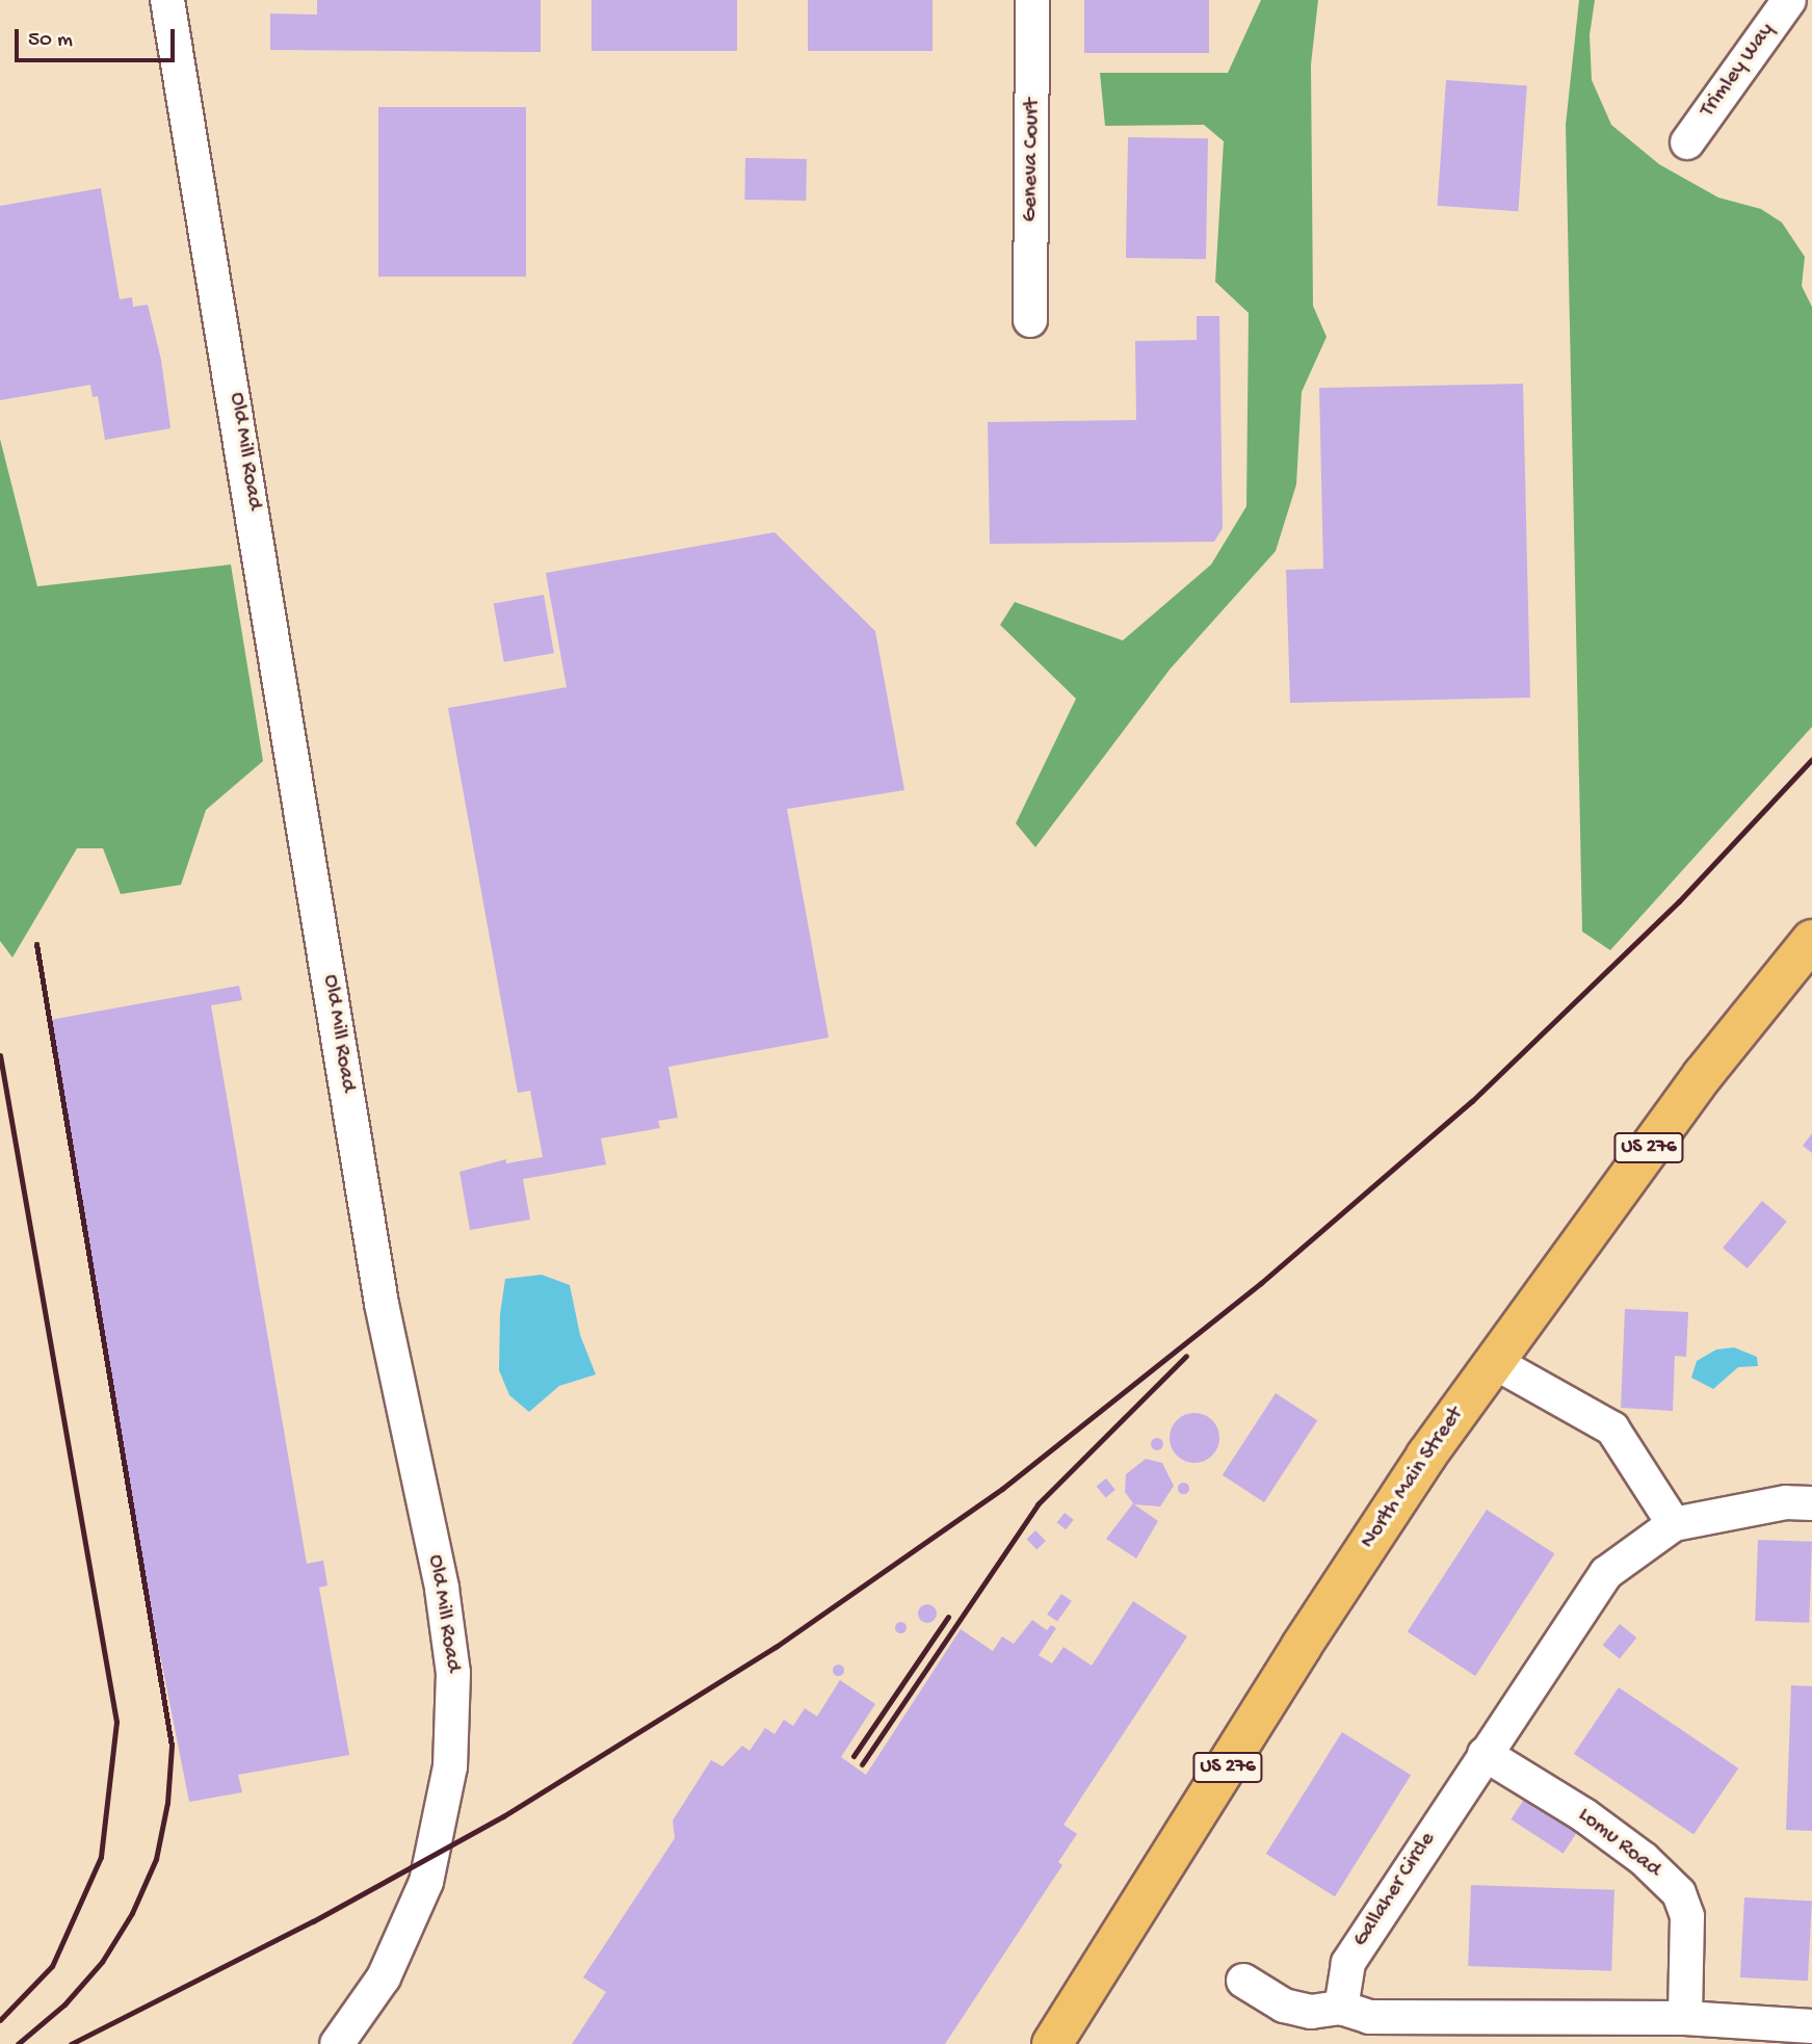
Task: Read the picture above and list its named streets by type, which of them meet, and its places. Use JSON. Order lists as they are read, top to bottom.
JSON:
{
  "streets": {
    "main road": ["US 276", "North Main Street"],
    "street": [
      "Trimley Way",
      "Geneva Court",
      "Old Mill Road",
      "Lomu Road",
      "Gallaher Circle"
    ]
  },
  "crossings": [
    ["Lomu Road", "Gallaher Circle"]
  ],
  "scale_bar": "50 m"
}
